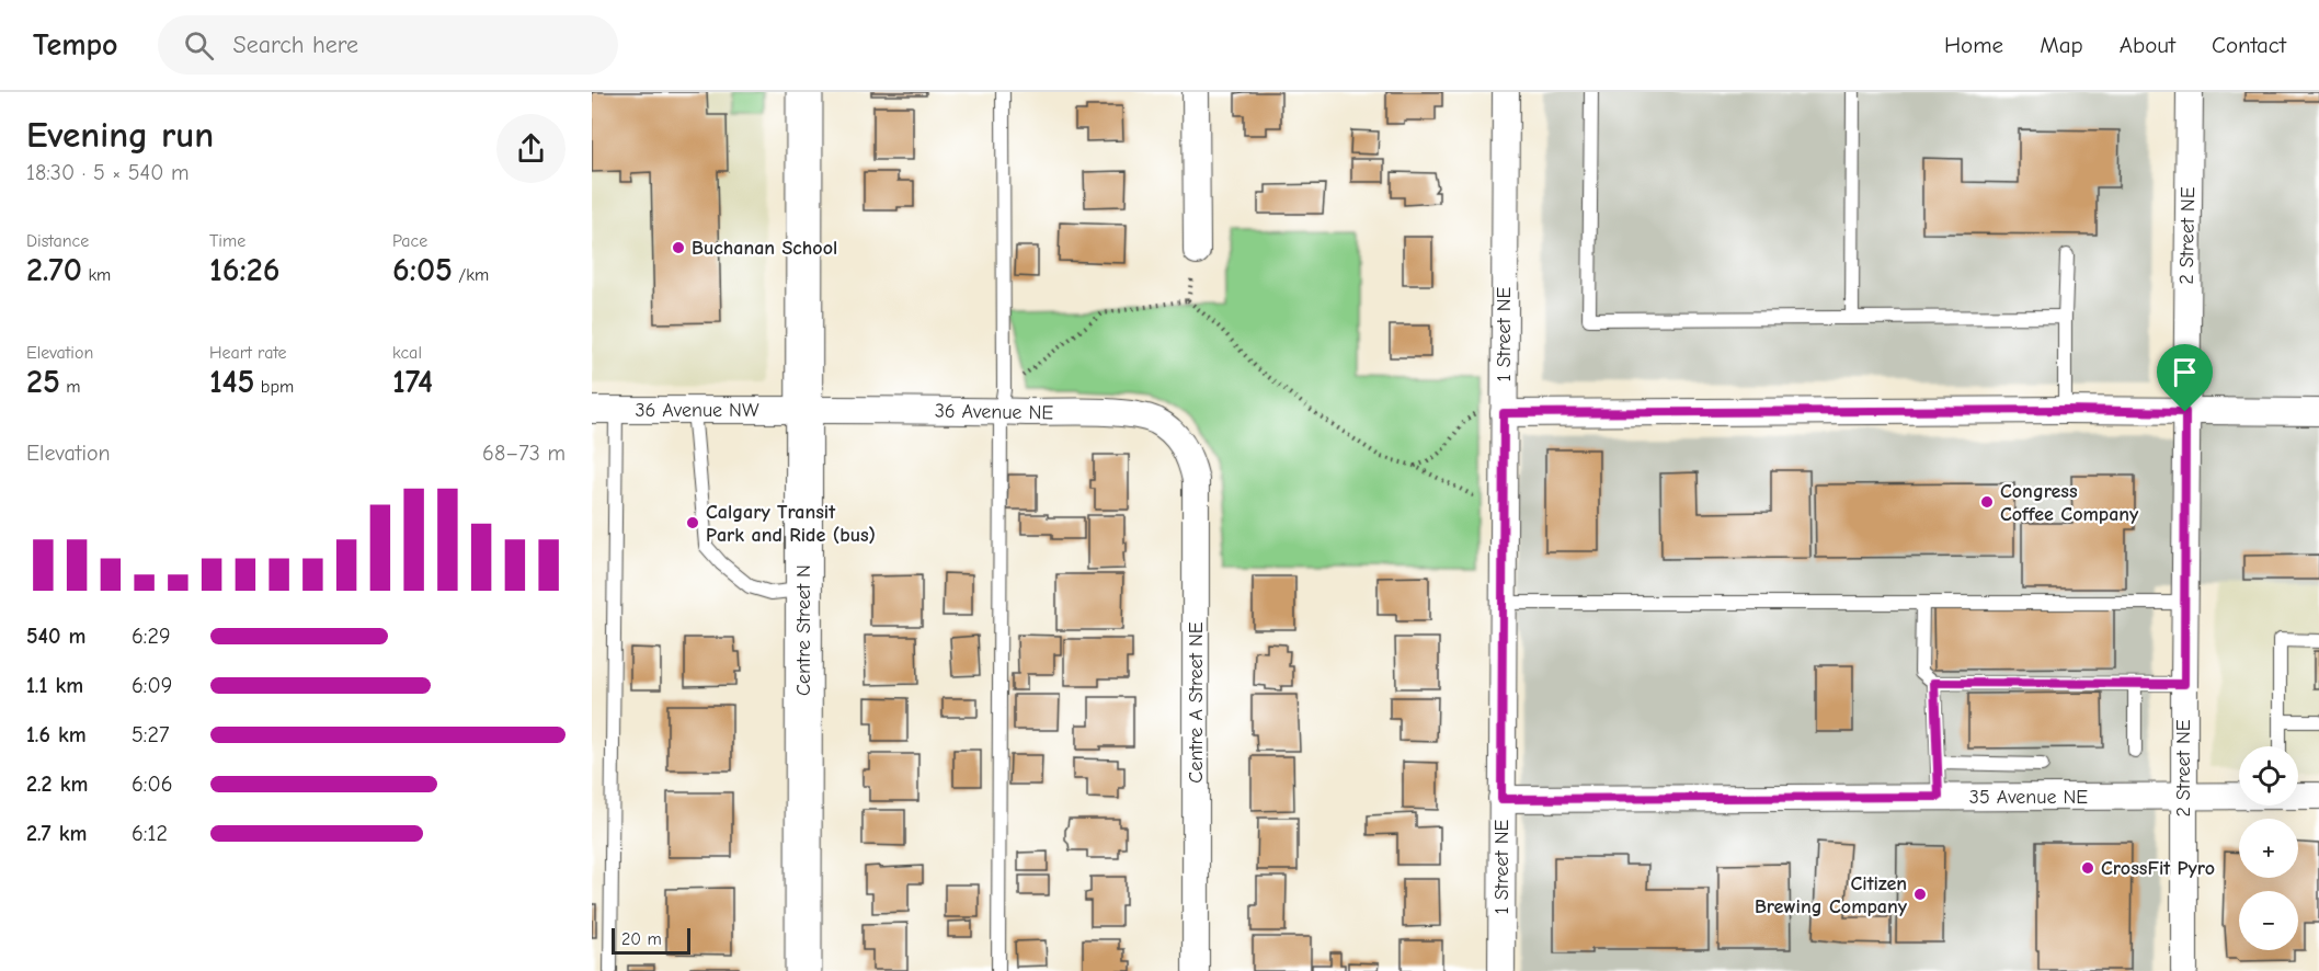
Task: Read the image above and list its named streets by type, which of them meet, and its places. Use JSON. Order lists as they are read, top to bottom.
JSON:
{
  "streets": {
    "main road": ["Centre Street N"],
    "street": [
      "2 Street NE",
      "1 Street NE",
      "36 Avenue NW",
      "36 Avenue NE",
      "Centre A Street NE",
      "35 Avenue NE"
    ]
  },
  "crossings": [
    ["2 Street NE", "35 Avenue NE"],
    ["1 Street NE", "35 Avenue NE"],
    ["36 Avenue NW", "36 Avenue NE"],
    ["36 Avenue NW", "Centre Street N"],
    ["36 Avenue NE", "Centre Street N"],
    ["36 Avenue NE", "Centre A Street NE"]
  ],
  "places": [
    "Buchanan School",
    "Congress Coffee Company",
    "Calgary Transit Park and Ride (bus)",
    "CrossFit Pyro",
    "Citizen Brewing Company"
  ],
  "scale_bar": "20 m",
  "page": {
    "header": "Tempo",
    "search": "Search here",
    "nav": [
      "Home",
      "Map",
      "About",
      "Contact"
    ],
    "heading": ["Evening run", "18:30 · 5 × 540 m"],
    "stats": [
      ["Distance", "2.70 km"],
      ["Time", "16:26"],
      ["Pace", "6:05 /km"],
      ["Elevation", "25 m"],
      ["Heart rate", "145 bpm"],
      ["kcal", "174"]
    ],
    "chart": ["Elevation", "68–73 m"],
    "list": [
      {
        "name": "540 m",
        "note": "6:29"
      },
      {
        "name": "1.1 km",
        "note": "6:09"
      },
      {
        "name": "1.6 km",
        "note": "5:27"
      },
      {
        "name": "2.2 km",
        "note": "6:06"
      },
      {
        "name": "2.7 km",
        "note": "6:12"
      }
    ],
    "map_buttons": ["+", "−"],
    "scale": "20 m"
  }
}
